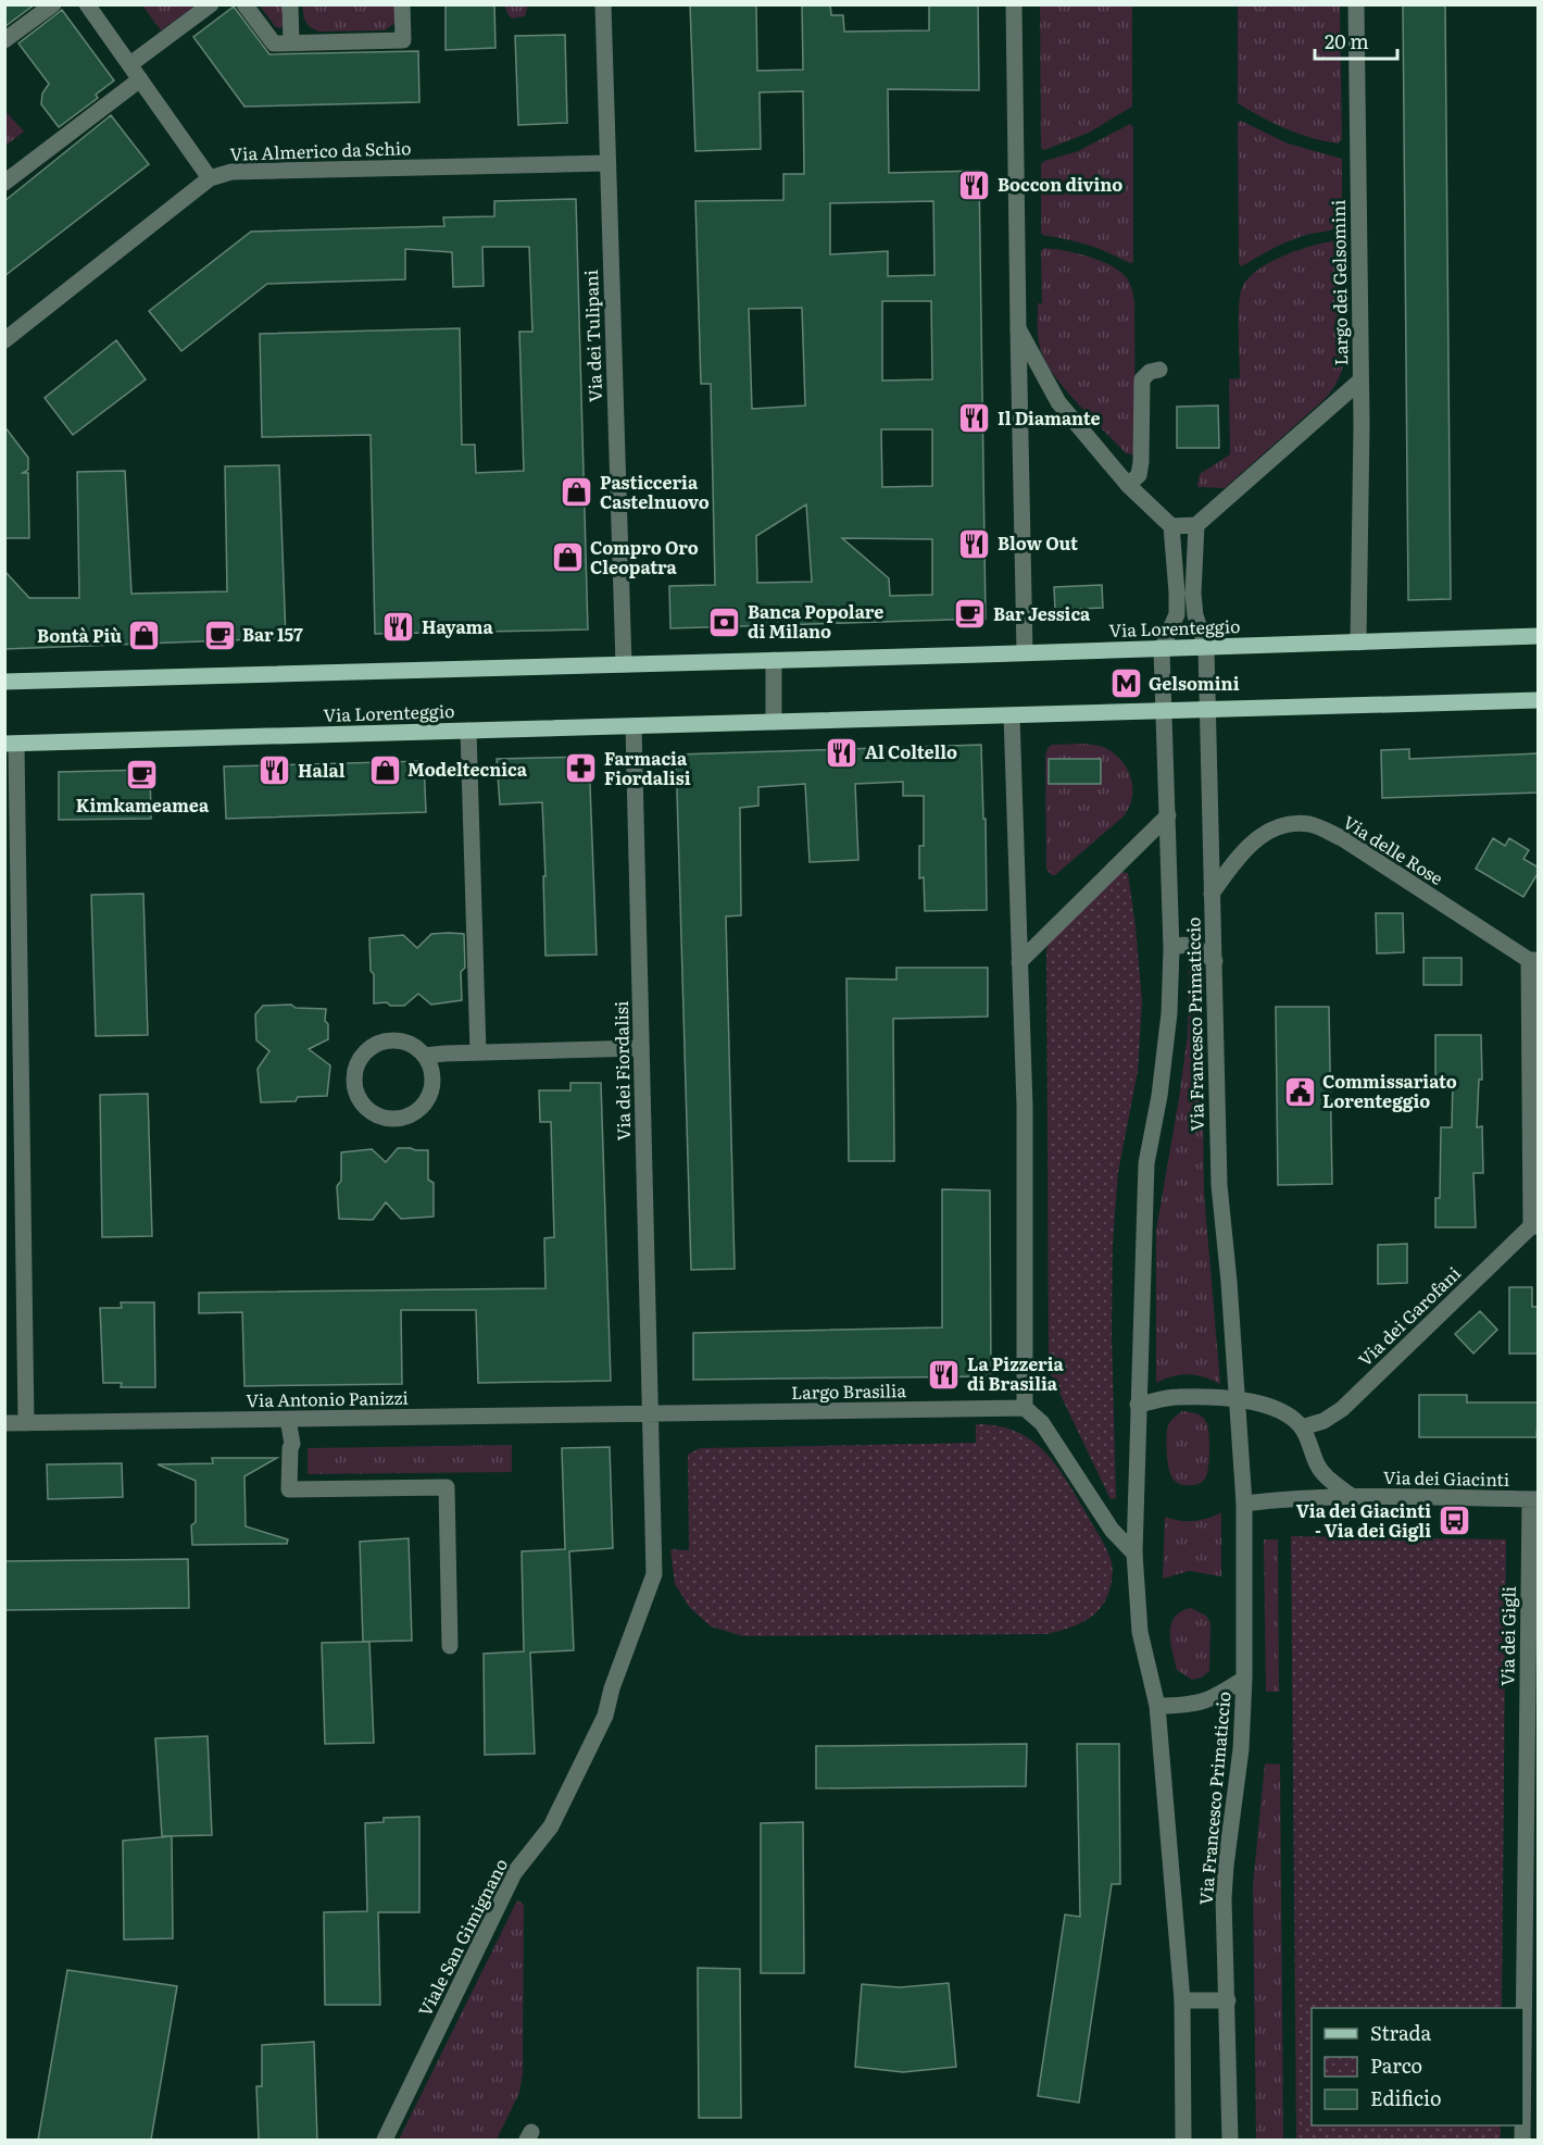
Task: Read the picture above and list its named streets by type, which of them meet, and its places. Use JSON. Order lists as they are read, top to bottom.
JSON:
{
  "streets": {
    "main road": ["Via Lorenteggio"],
    "street": [
      "Via Almerico da Schio",
      "Largo dei Gelsomini",
      "Via dei Tulipani",
      "Via delle Rose",
      "Via Francesco Primaticcio",
      "Via dei Fiordalisi",
      "Via dei Garofani",
      "Largo Brasilia",
      "Via Antonio Panizzi",
      "Via dei Giacinti",
      "Via dei Gigli",
      "Viale San Gimignano"
    ]
  },
  "crossings": [
    ["Via Almerico da Schio", "Via dei Tulipani"],
    ["Via dei Tulipani", "Via Lorenteggio"],
    ["Via Lorenteggio", "Via Francesco Primaticcio"],
    ["Via Lorenteggio", "Via dei Fiordalisi"],
    ["Via delle Rose", "Via Francesco Primaticcio"],
    ["Via delle Rose", "Via dei Garofani"],
    ["Via dei Fiordalisi", "Largo Brasilia"],
    ["Via dei Fiordalisi", "Via Antonio Panizzi"],
    ["Via dei Fiordalisi", "Viale San Gimignano"],
    ["Largo Brasilia", "Via Antonio Panizzi"],
    ["Largo Brasilia", "Viale San Gimignano"],
    ["Via Antonio Panizzi", "Viale San Gimignano"],
    ["Via dei Giacinti", "Via dei Gigli"]
  ],
  "places": {
    "restaurant": [
      "Boccon divino",
      "Il Diamante",
      "Blow Out",
      "Hayama",
      "Al Coltello",
      "Halal",
      "La Pizzeria di Brasilia"
    ],
    "shop": [
      "Pasticceria Castelnuovo",
      "Compro Oro Cleopatra",
      "Bontà Più",
      "Modeltecnica"
    ],
    "cafe": ["Bar Jessica", "Bar 157", "Kimkameamea"],
    "bank": ["Banca Popolare di Milano"],
    "metro station": ["Gelsomini"],
    "pharmacy": ["Farmacia Fiordalisi"],
    "public building": ["Commissariato Lorenteggio"],
    "bus stop": ["Via dei Giacinti - Via dei Gigli"]
  },
  "legend": ["Strada", "Parco", "Edificio"],
  "scale_bar": "20 m"
}
